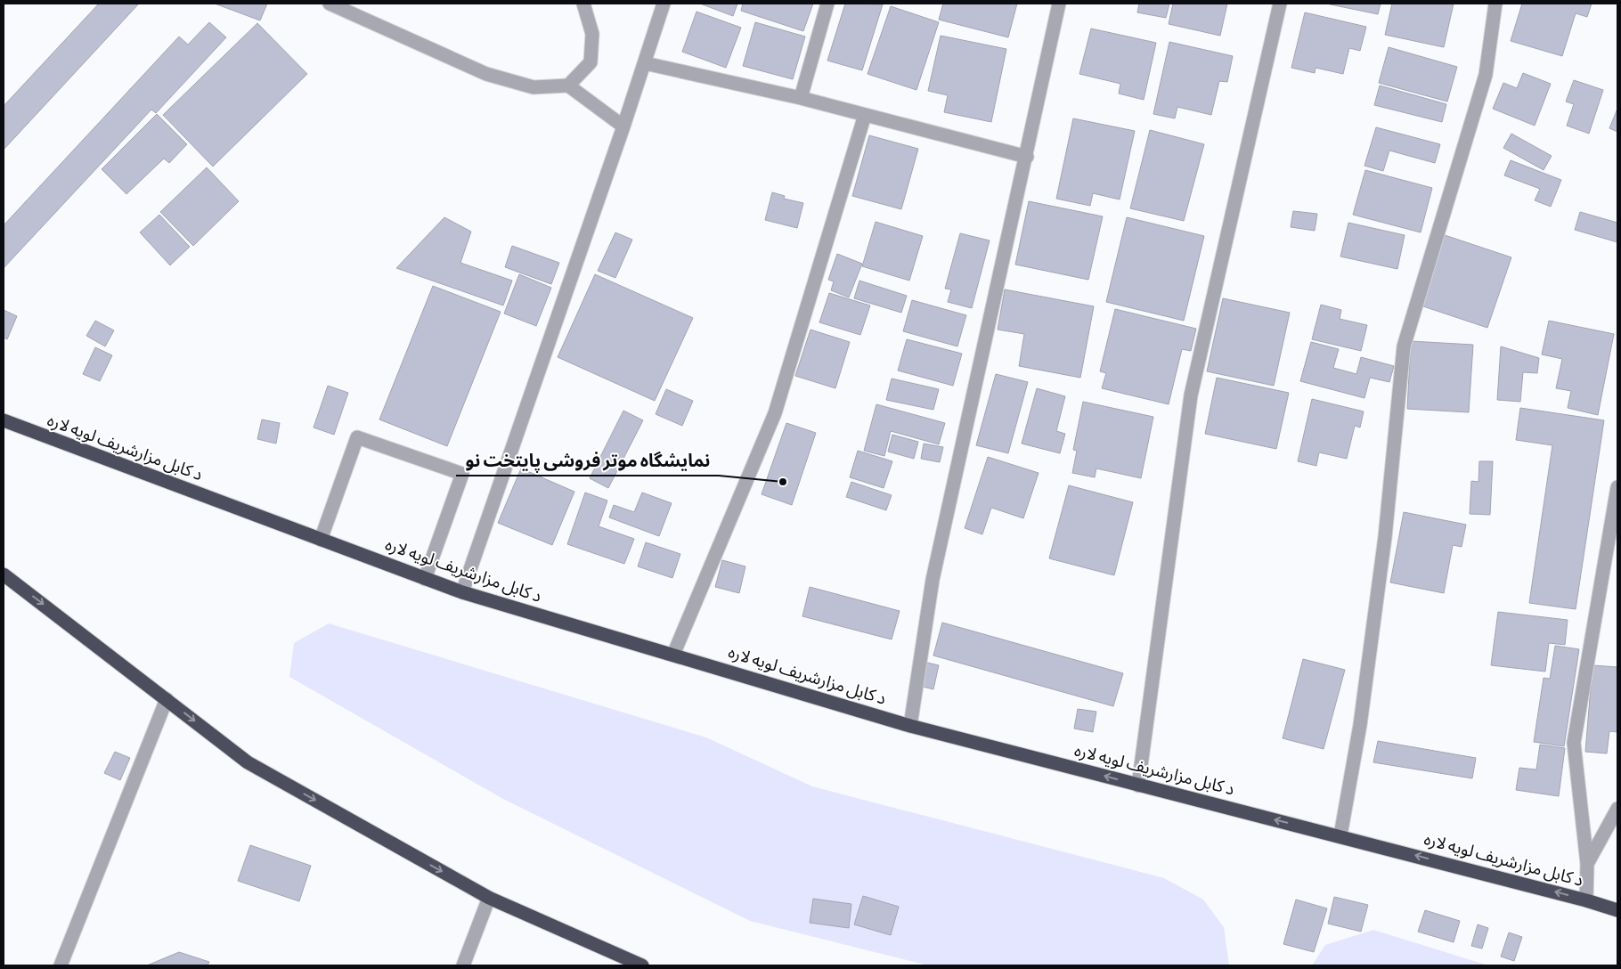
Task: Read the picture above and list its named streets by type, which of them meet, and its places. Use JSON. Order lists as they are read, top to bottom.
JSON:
{
  "streets": {
    "highway": ["د کابل مزارشریف لویه لاره"]
  },
  "one_way": ["د کابل مزارشریف لویه لاره"],
  "places": ["نمایشگاه موتر فروشی پایتخت نو"]
}
